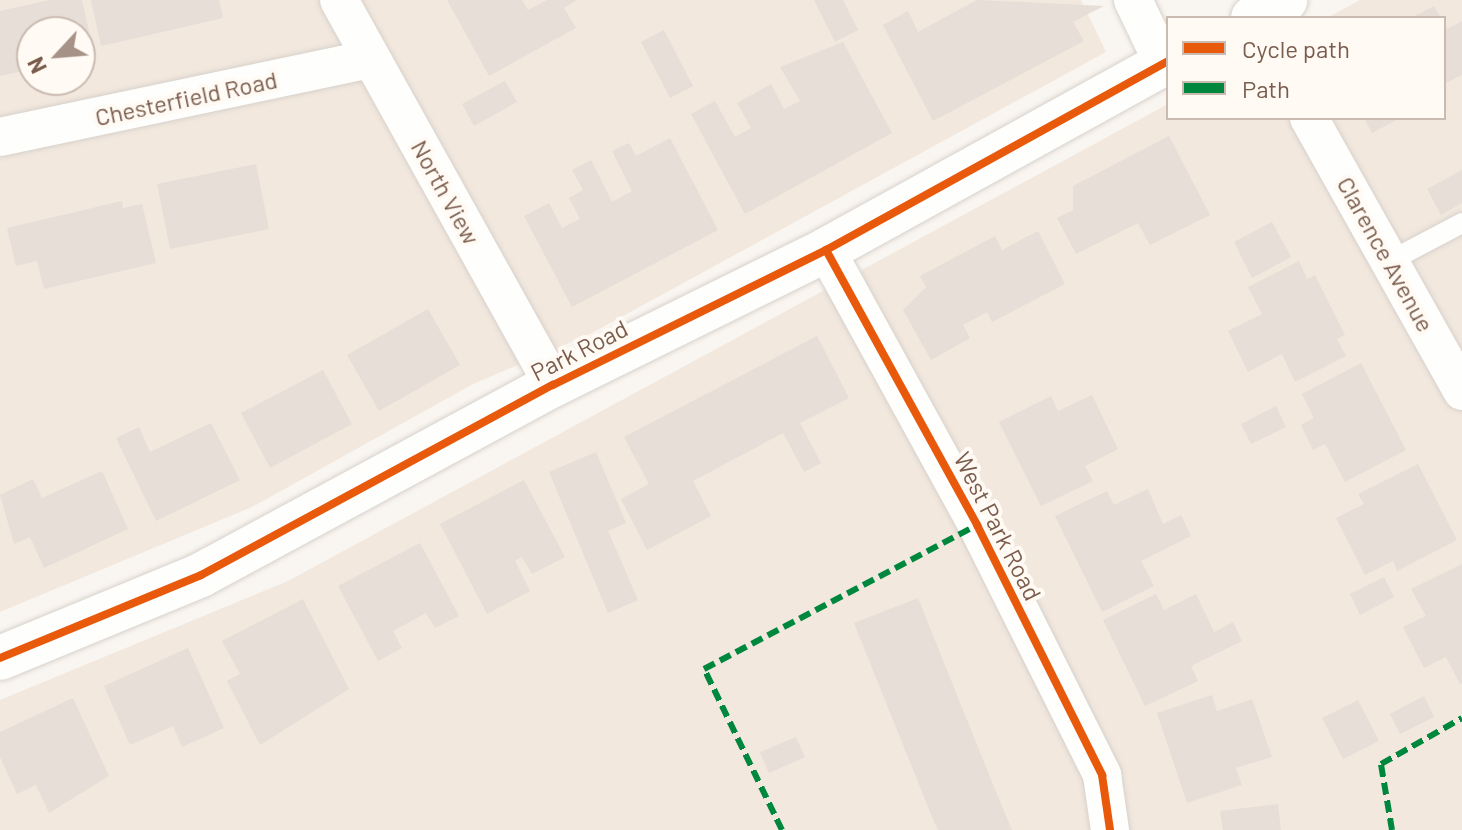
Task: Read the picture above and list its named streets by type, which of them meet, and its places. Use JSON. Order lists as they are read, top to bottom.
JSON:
{
  "streets": {
    "street": [
      "Chesterfield Road",
      "North View",
      "Clarence Avenue",
      "Park Road",
      "West Park Road"
    ]
  },
  "crossings": [
    ["Chesterfield Road", "North View"],
    ["North View", "Park Road"],
    ["Park Road", "West Park Road"]
  ],
  "legend": ["Cycle path", "Path"],
  "north": "bottom left"
}
